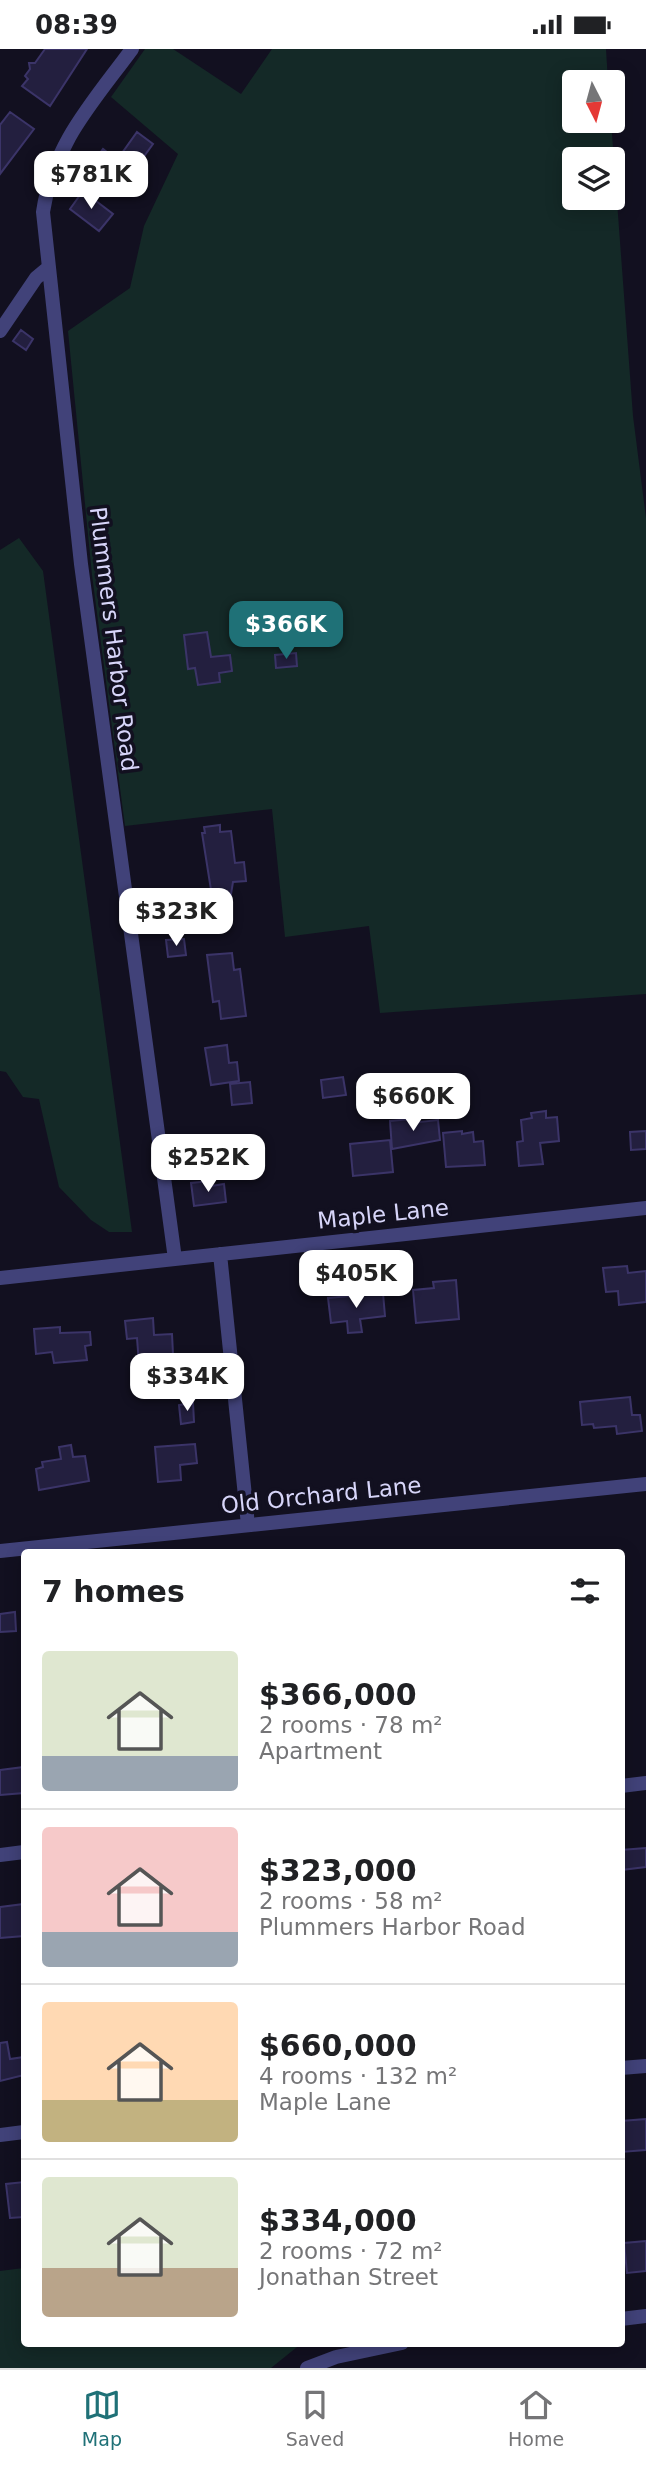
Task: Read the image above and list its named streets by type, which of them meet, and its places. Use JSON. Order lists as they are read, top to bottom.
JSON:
{
  "streets": {
    "street": ["Plummers Harbor Road", "Maple Lane", "Old Orchard Lane"]
  },
  "crossings": [
    ["Plummers Harbor Road", "Maple Lane"]
  ],
  "north": "bottom",
  "page": {
    "status": "08:39",
    "price": [
      "$781K",
      "$366K",
      "$323K",
      "$660K",
      "$252K",
      "$405K",
      "$334K"
    ],
    "heading": "7 homes",
    "list": [
      {
        "name": "$366,000",
        "note": "2 rooms · 78 m² · Apartment"
      },
      {
        "name": "$323,000",
        "note": "2 rooms · 58 m² · Plummers Harbor Road"
      },
      {
        "name": "$660,000",
        "note": "4 rooms · 132 m² · Maple Lane"
      },
      {
        "name": "$334,000",
        "note": "2 rooms · 72 m² · Jonathan Street"
      }
    ],
    "tabs": ["Map", "Saved", "Home"]
  }
}
